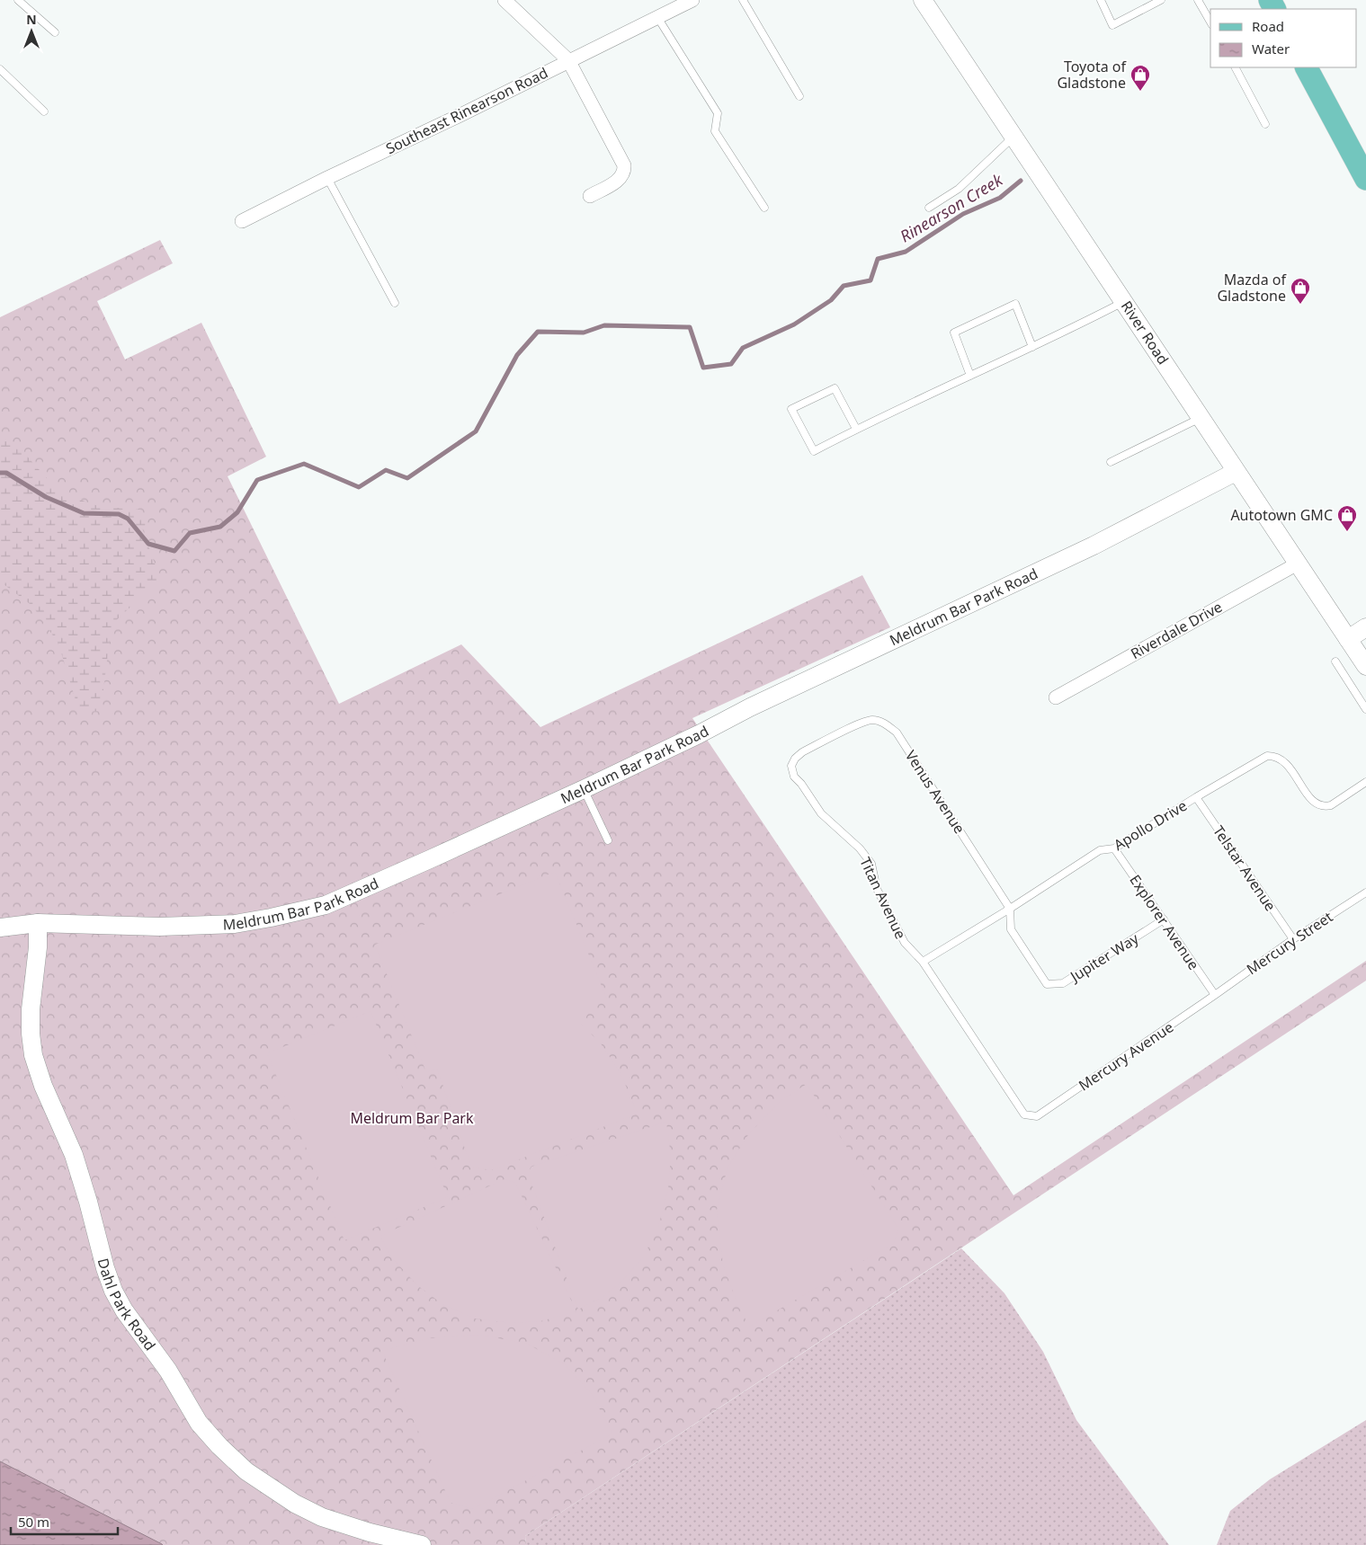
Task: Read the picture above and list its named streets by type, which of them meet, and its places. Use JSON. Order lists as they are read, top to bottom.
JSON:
{
  "streets": {
    "street": [
      "Southeast Rinearson Road",
      "River Road",
      "Meldrum Bar Park Road",
      "Riverdale Drive",
      "Dahl Park Road"
    ],
    "lane": [
      "Venus Avenue",
      "Apollo Drive",
      "Telstar Avenue",
      "Titan Avenue",
      "Explorer Avenue",
      "Mercury Street",
      "Jupiter Way",
      "Mercury Avenue"
    ]
  },
  "crossings": [
    ["River Road", "Meldrum Bar Park Road"],
    ["River Road", "Riverdale Drive"],
    ["Meldrum Bar Park Road", "Dahl Park Road"],
    ["Venus Avenue", "Apollo Drive"],
    ["Venus Avenue", "Titan Avenue"],
    ["Venus Avenue", "Jupiter Way"],
    ["Apollo Drive", "Telstar Avenue"],
    ["Apollo Drive", "Titan Avenue"],
    ["Apollo Drive", "Explorer Avenue"],
    ["Apollo Drive", "Jupiter Way"],
    ["Telstar Avenue", "Mercury Street"],
    ["Titan Avenue", "Mercury Avenue"],
    ["Explorer Avenue", "Mercury Street"],
    ["Explorer Avenue", "Jupiter Way"],
    ["Explorer Avenue", "Mercury Avenue"],
    ["Mercury Street", "Mercury Avenue"]
  ],
  "water": ["Rinearson Creek"],
  "parks": ["Meldrum Bar Park"],
  "places": {
    "shop": ["Toyota of Gladstone", "Mazda of Gladstone", "Autotown GMC"]
  },
  "legend": ["Road", "Water"],
  "scale_bar": "50 m",
  "north": "top"
}
